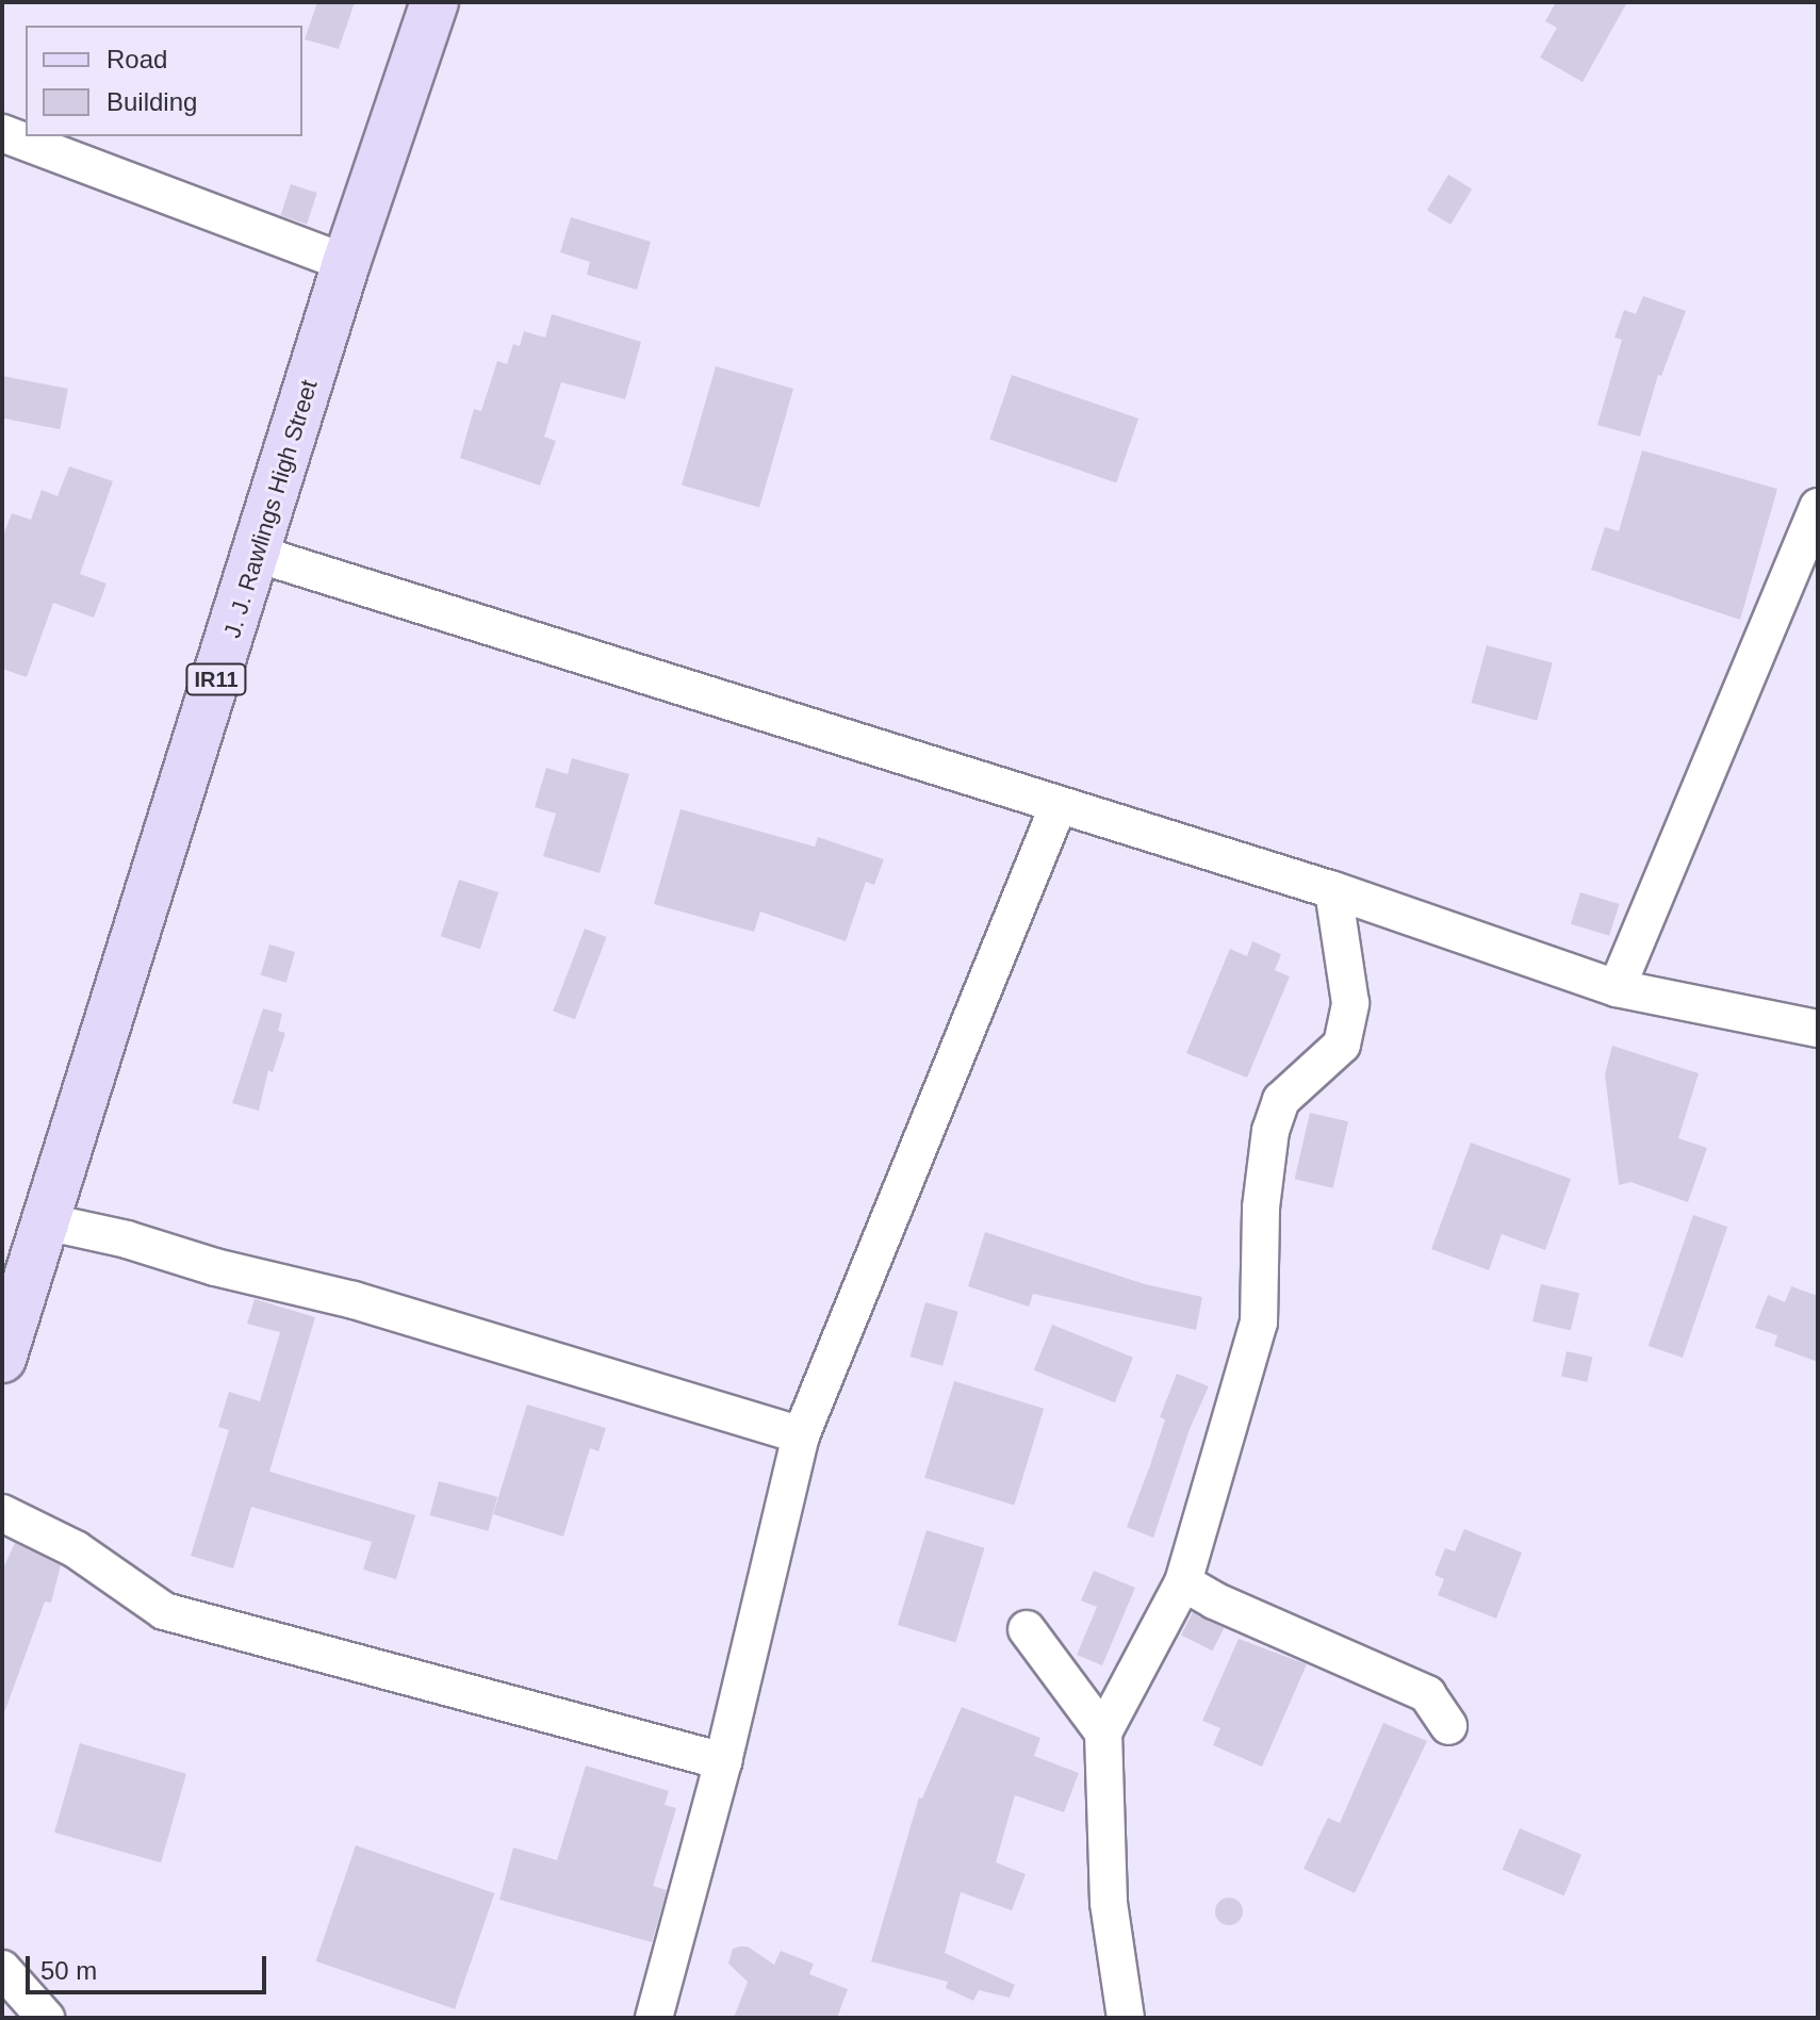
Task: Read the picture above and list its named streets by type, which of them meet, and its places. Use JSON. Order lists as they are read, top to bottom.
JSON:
{
  "streets": {
    "main road": ["J. J. Rawlings High Street", "IR11"]
  },
  "legend": ["Road", "Building"],
  "scale_bar": "50 m"
}
